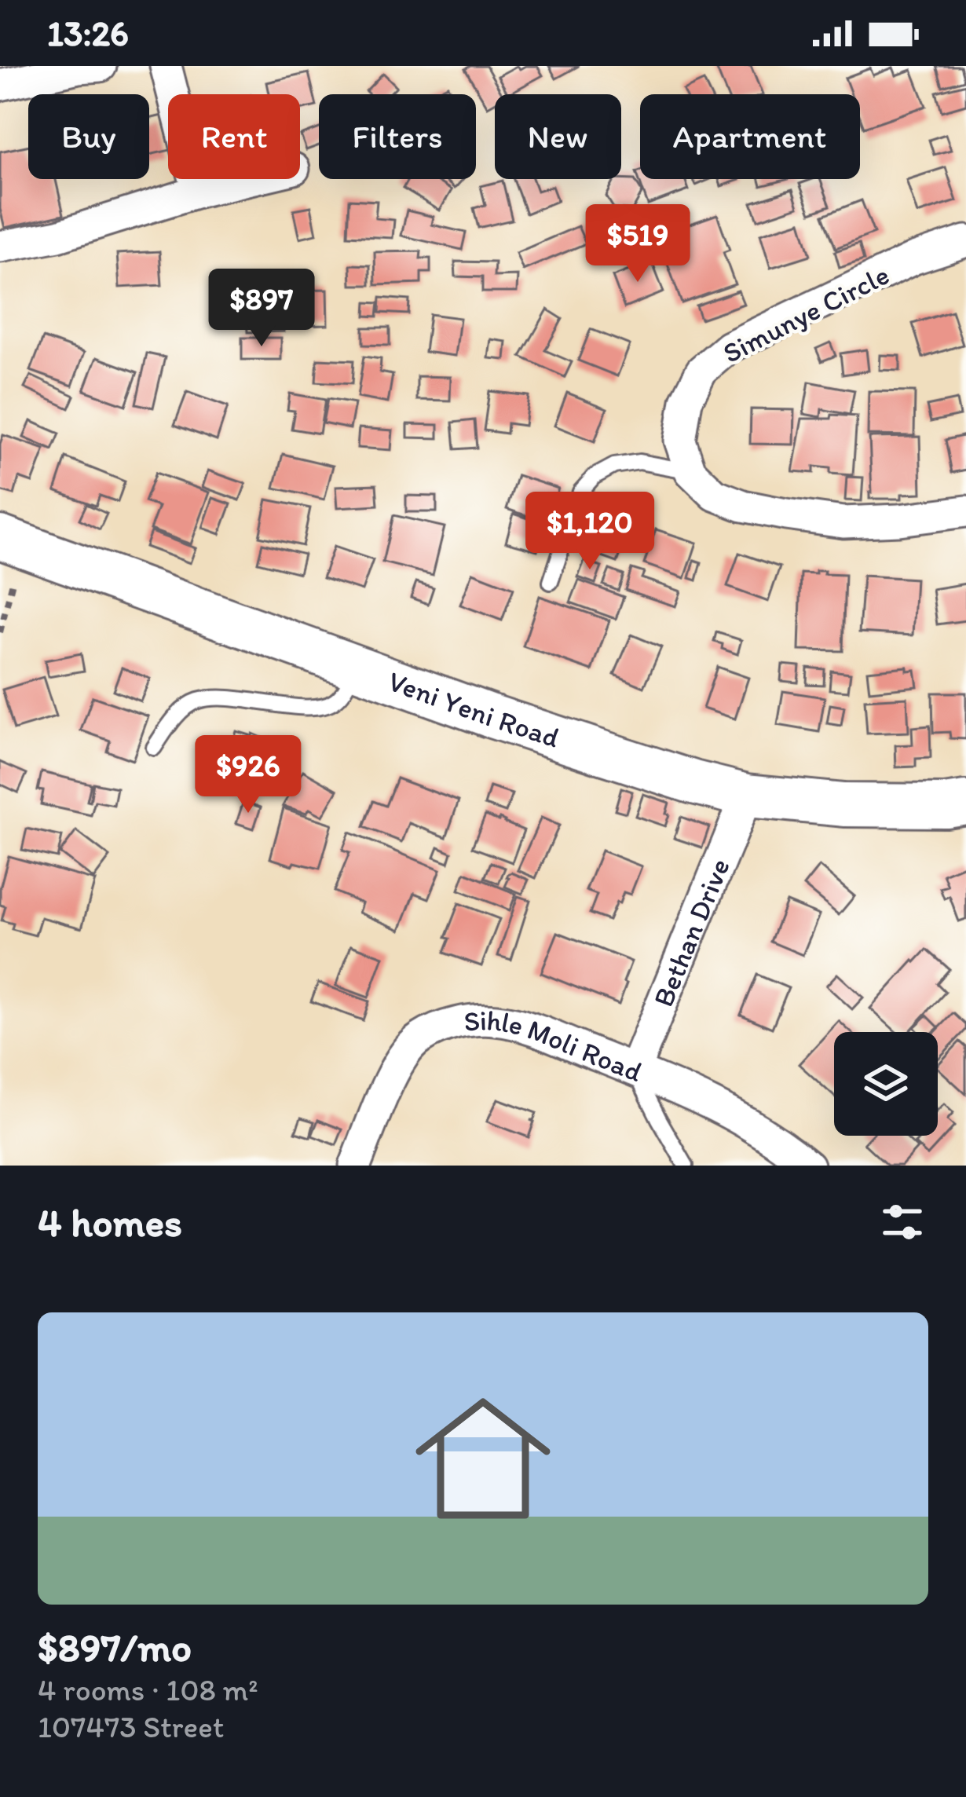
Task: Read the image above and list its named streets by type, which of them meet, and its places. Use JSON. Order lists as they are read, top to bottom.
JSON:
{
  "streets": {
    "street": [
      "Simunye Circle",
      "Veni Yeni Road",
      "Bethan Drive",
      "Sihle Moli Road"
    ]
  },
  "crossings": [
    ["Veni Yeni Road", "Bethan Drive"],
    ["Bethan Drive", "Sihle Moli Road"]
  ],
  "page": {
    "status": "13:26",
    "chip": [
      "Buy",
      "Rent",
      "Filters",
      "New",
      "Apartment"
    ],
    "price": [
      "$519",
      "$897",
      "$1,120",
      "$926"
    ],
    "heading": "4 homes",
    "list": [
      {
        "name": "$897/mo",
        "note": "4 rooms · 108 m² · 107473 Street"
      }
    ]
  }
}
